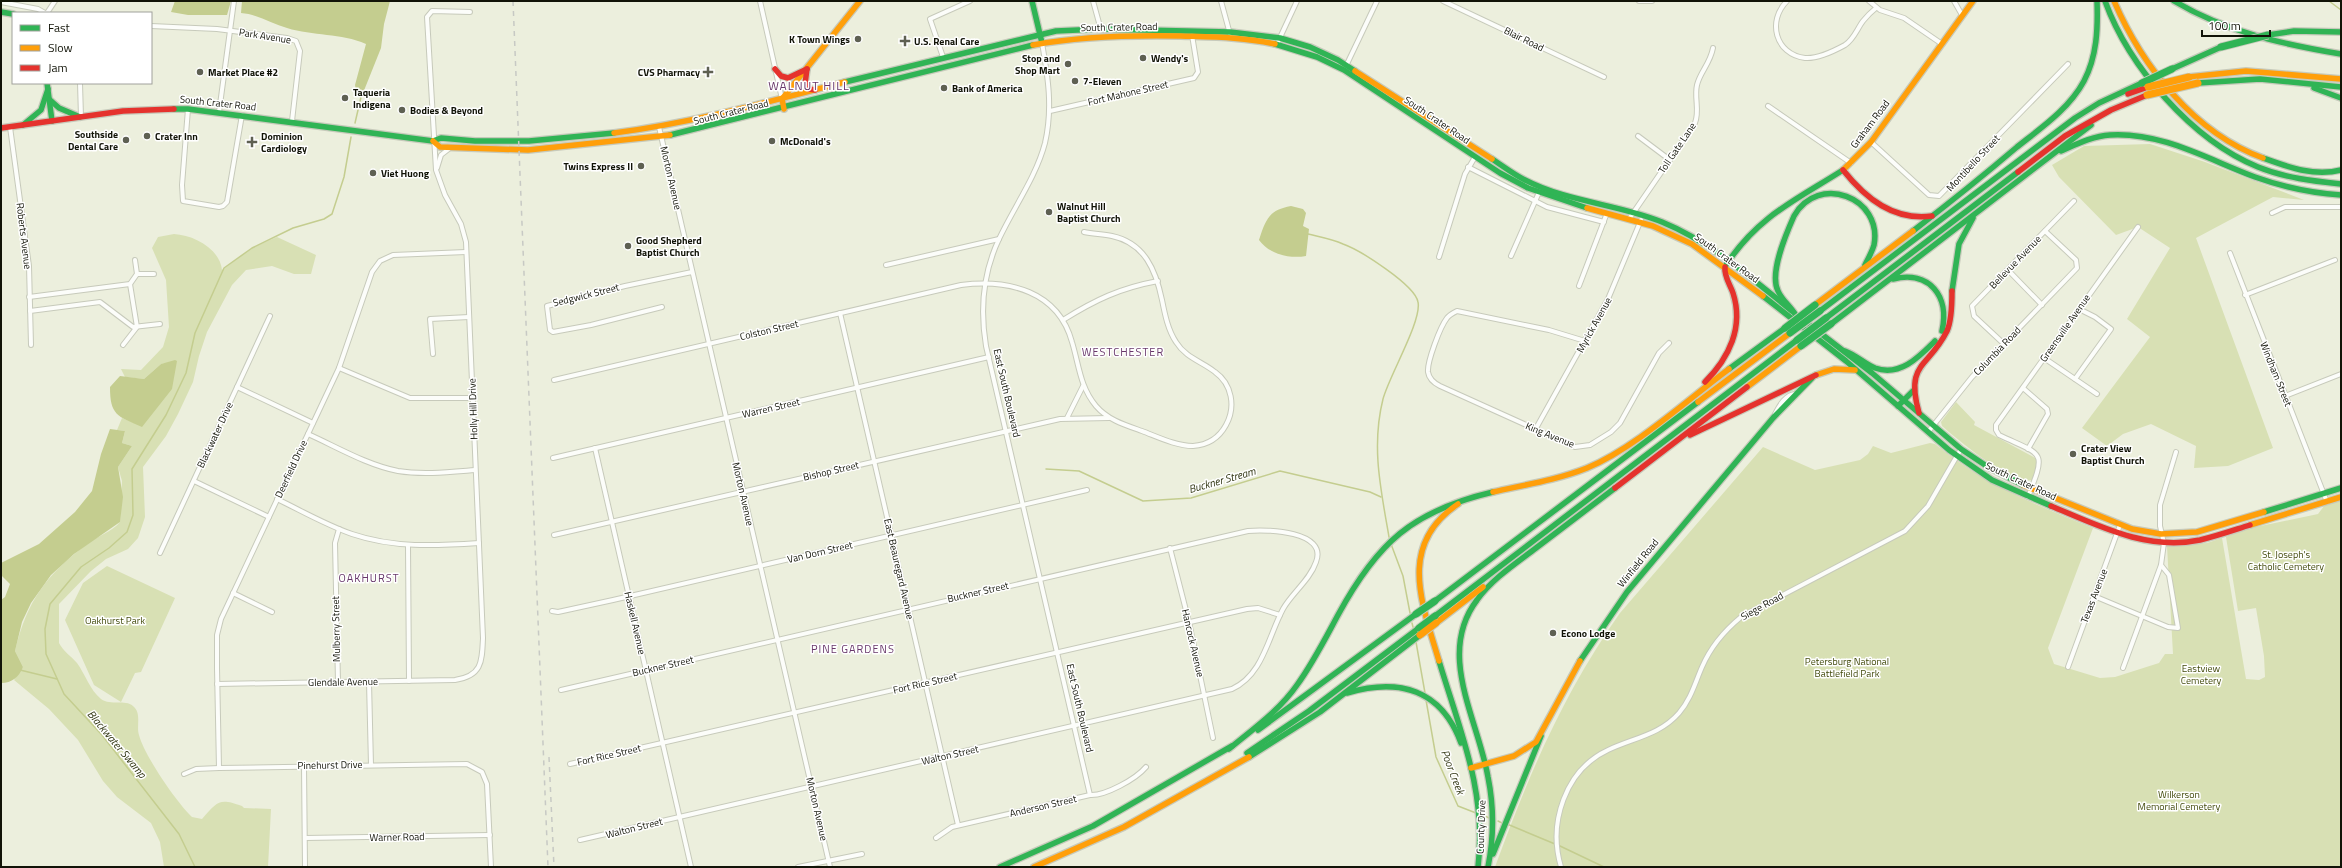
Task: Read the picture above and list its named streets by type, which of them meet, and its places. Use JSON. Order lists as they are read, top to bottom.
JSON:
{
  "streets": {
    "main road": [
      "South Crater Road",
      "Graham Road",
      "East South Boulevard",
      "Winfield Road",
      "County Drive"
    ],
    "street": [
      "Park Avenue",
      "Blair Road",
      "Fort Mahone Street",
      "Toll Gate Lane",
      "Montibello Street",
      "Morton Avenue",
      "Roberts Avenue",
      "Bellevue Avenue",
      "Sedgwick Street",
      "Myrick Avenue",
      "Greensville Avenue",
      "Colston Street",
      "Columbia Road",
      "Windham Street",
      "Warren Street",
      "Holly Hill Drive",
      "Blackwater Drive",
      "King Avenue",
      "Deerfield Drive",
      "Bishop Street",
      "Van Dorn Street",
      "East Beauregard Avenue",
      "Buckner Street",
      "Texas Avenue",
      "Siege Road",
      "Haskell Avenue",
      "Mulberry Street",
      "Hancock Avenue",
      "Glendale Avenue",
      "Fort Rice Street",
      "Walton Street",
      "Pinehurst Drive",
      "Anderson Street",
      "Warner Road"
    ]
  },
  "crossings": [
    ["South Crater Road", "Park Avenue"],
    ["South Crater Road", "Fort Mahone Street"],
    ["South Crater Road", "Graham Road"],
    ["South Crater Road", "Toll Gate Lane"],
    ["South Crater Road", "Morton Avenue"],
    ["South Crater Road", "Roberts Avenue"],
    ["South Crater Road", "Myrick Avenue"],
    ["South Crater Road", "Columbia Road"],
    ["South Crater Road", "Windham Street"],
    ["South Crater Road", "East South Boulevard"],
    ["South Crater Road", "Holly Hill Drive"],
    ["South Crater Road", "Winfield Road"],
    ["South Crater Road", "Texas Avenue"],
    ["South Crater Road", "Siege Road"],
    ["Fort Mahone Street", "East South Boulevard"],
    ["Graham Road", "Montibello Street"],
    ["Morton Avenue", "Sedgwick Street"],
    ["Morton Avenue", "Colston Street"],
    ["Morton Avenue", "Warren Street"],
    ["Morton Avenue", "Bishop Street"],
    ["Morton Avenue", "Van Dorn Street"],
    ["Morton Avenue", "Buckner Street"],
    ["Morton Avenue", "Fort Rice Street"],
    ["Morton Avenue", "Walton Street"],
    ["Bellevue Avenue", "Columbia Road"],
    ["Myrick Avenue", "King Avenue"],
    ["Colston Street", "East South Boulevard"],
    ["Colston Street", "East Beauregard Avenue"],
    ["East South Boulevard", "Warren Street"],
    ["East South Boulevard", "Bishop Street"],
    ["East South Boulevard", "Van Dorn Street"],
    ["East South Boulevard", "Buckner Street"],
    ["East South Boulevard", "Fort Rice Street"],
    ["East South Boulevard", "Walton Street"],
    ["East South Boulevard", "Anderson Street"],
    ["Warren Street", "East Beauregard Avenue"],
    ["Warren Street", "Haskell Avenue"],
    ["Holly Hill Drive", "Deerfield Drive"],
    ["Holly Hill Drive", "Glendale Avenue"],
    ["Deerfield Drive", "Glendale Avenue"],
    ["Deerfield Drive", "Pinehurst Drive"],
    ["Bishop Street", "East Beauregard Avenue"],
    ["Bishop Street", "Haskell Avenue"],
    ["Van Dorn Street", "East Beauregard Avenue"],
    ["Van Dorn Street", "Haskell Avenue"],
    ["Winfield Road", "County Drive"],
    ["East Beauregard Avenue", "Buckner Street"],
    ["East Beauregard Avenue", "Fort Rice Street"],
    ["East Beauregard Avenue", "Walton Street"],
    ["East Beauregard Avenue", "Anderson Street"],
    ["Buckner Street", "Haskell Avenue"],
    ["Buckner Street", "Hancock Avenue"],
    ["Buckner Street", "Fort Rice Street"],
    ["Buckner Street", "Walton Street"],
    ["Haskell Avenue", "Fort Rice Street"],
    ["Haskell Avenue", "Walton Street"],
    ["Mulberry Street", "Glendale Avenue"],
    ["Hancock Avenue", "Fort Rice Street"],
    ["Hancock Avenue", "Walton Street"],
    ["Fort Rice Street", "Walton Street"],
    ["Pinehurst Drive", "Warner Road"]
  ],
  "districts": [
    "WALNUT HILL",
    "WESTCHESTER",
    "OAKHURST",
    "PINE GARDENS"
  ],
  "water": ["Buckner Stream", "Blackwater Swamp", "Poor Creek"],
  "parks": [
    "St. Joseph's Catholic Cemetery",
    "Oakhurst Park",
    "Petersburg National Battlefield Park",
    "Eastview Cemetery",
    "Wilkerson Memorial Cemetery"
  ],
  "places": {
    "other": [
      "K Town Wings",
      "Wendy's",
      "Stop and Shop Mart",
      "Market Place #2",
      "7-Eleven",
      "Bank of America",
      "Taqueria Indigena",
      "Bodies & Beyond",
      "Crater Inn",
      "Southside Dental Care",
      "McDonald's",
      "Twins Express II",
      "Viet Huong",
      "Walnut Hill Baptist Church",
      "Good Shepherd Baptist Church",
      "Crater View Baptist Church",
      "Econo Lodge"
    ],
    "health": ["U.S. Renal Care", "CVS Pharmacy", "Dominion Cardiology"]
  },
  "legend": ["Fast", "Slow", "Jam"],
  "scale_bar": "100 m"
}
